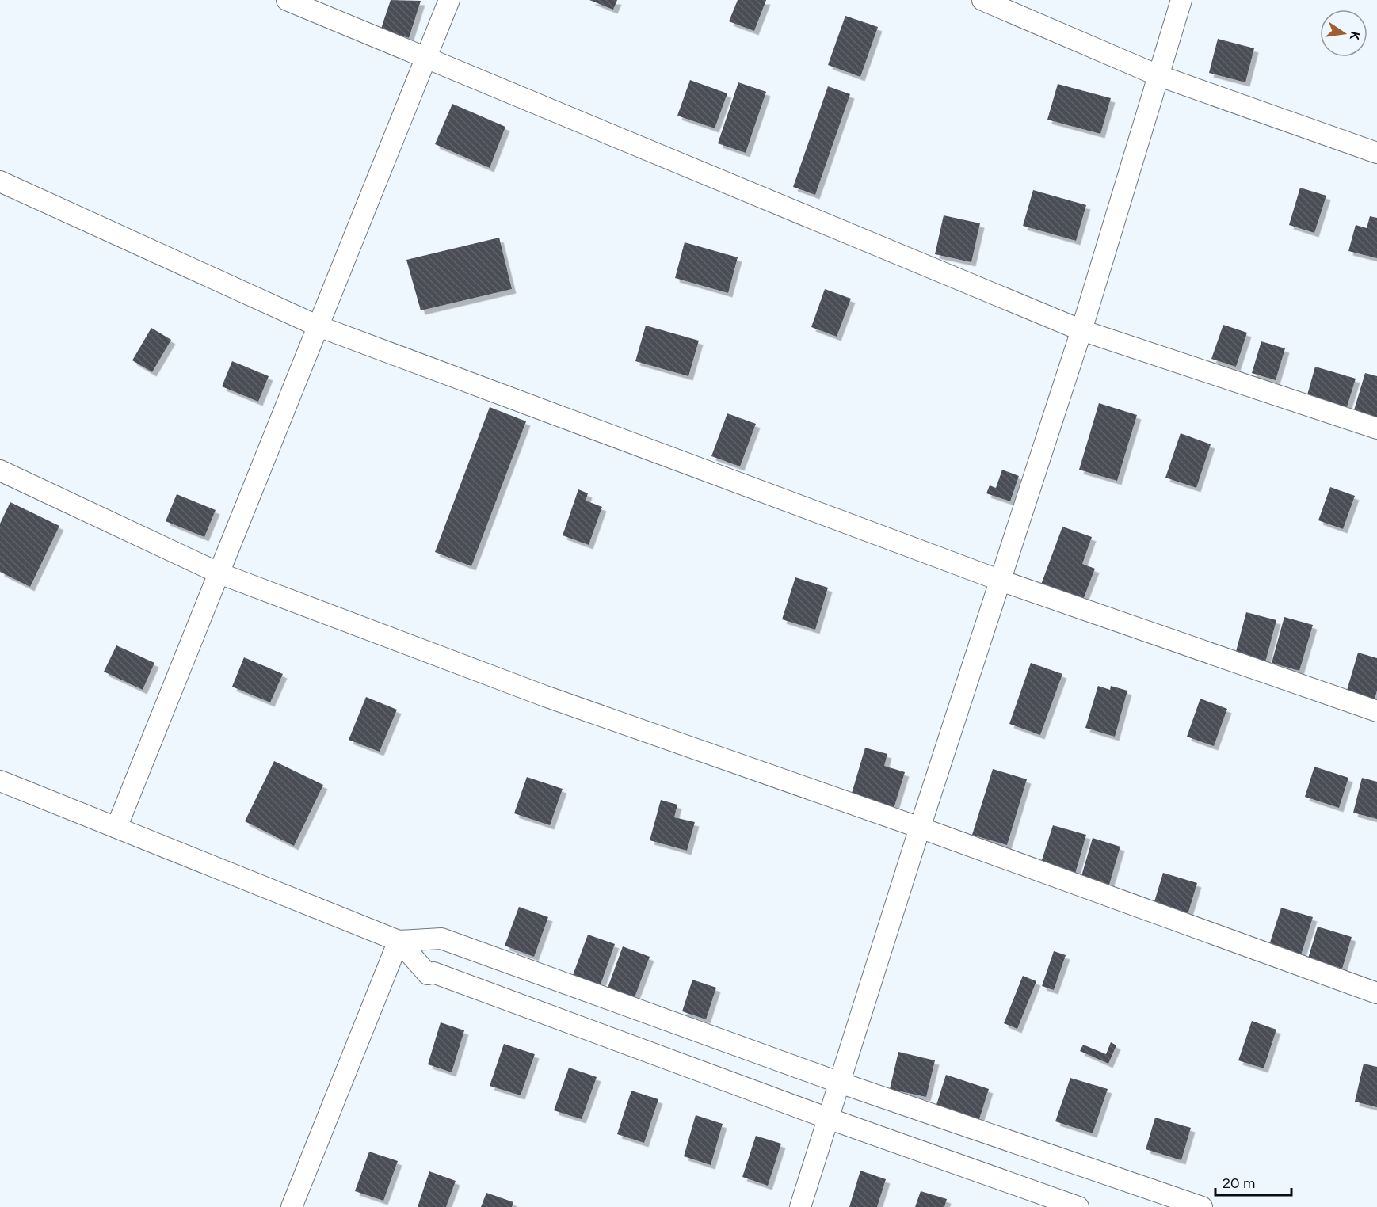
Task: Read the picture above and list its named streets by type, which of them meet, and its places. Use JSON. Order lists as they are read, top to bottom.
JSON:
{
  "scale_bar": "20 m",
  "north": "right"
}
